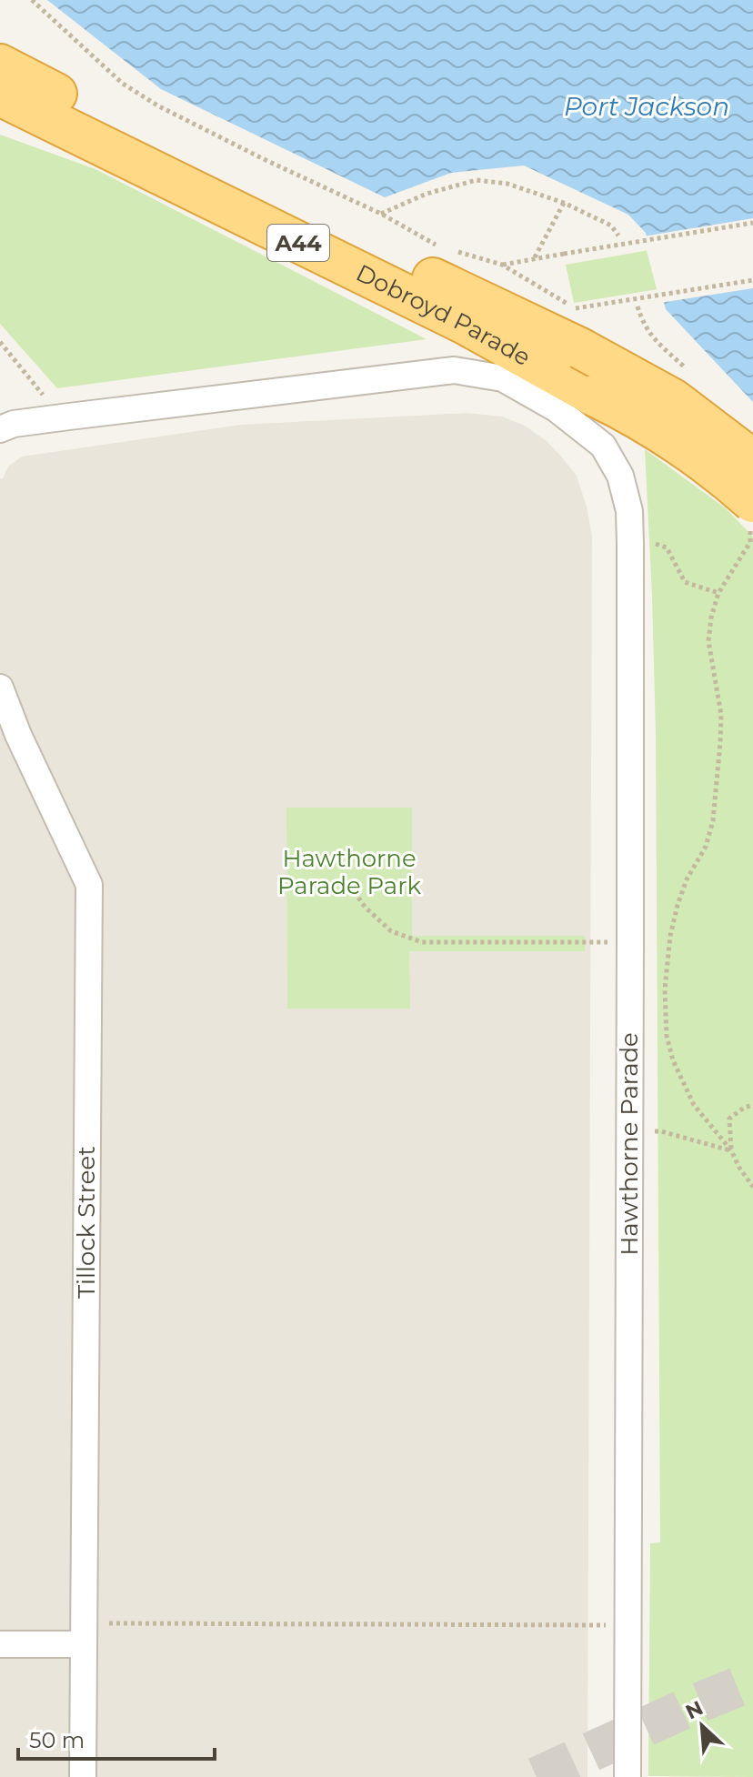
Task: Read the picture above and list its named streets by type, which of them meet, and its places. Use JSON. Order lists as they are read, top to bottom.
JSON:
{
  "streets": {
    "highway": ["A44", "Dobroyd Parade"],
    "street": ["Hawthorne Parade", "Tillock Street"]
  },
  "crossings": [
    ["Dobroyd Parade", "Hawthorne Parade"]
  ],
  "water": ["Port Jackson"],
  "parks": ["Hawthorne Parade Park"],
  "scale_bar": "50 m",
  "north": "top left"
}
